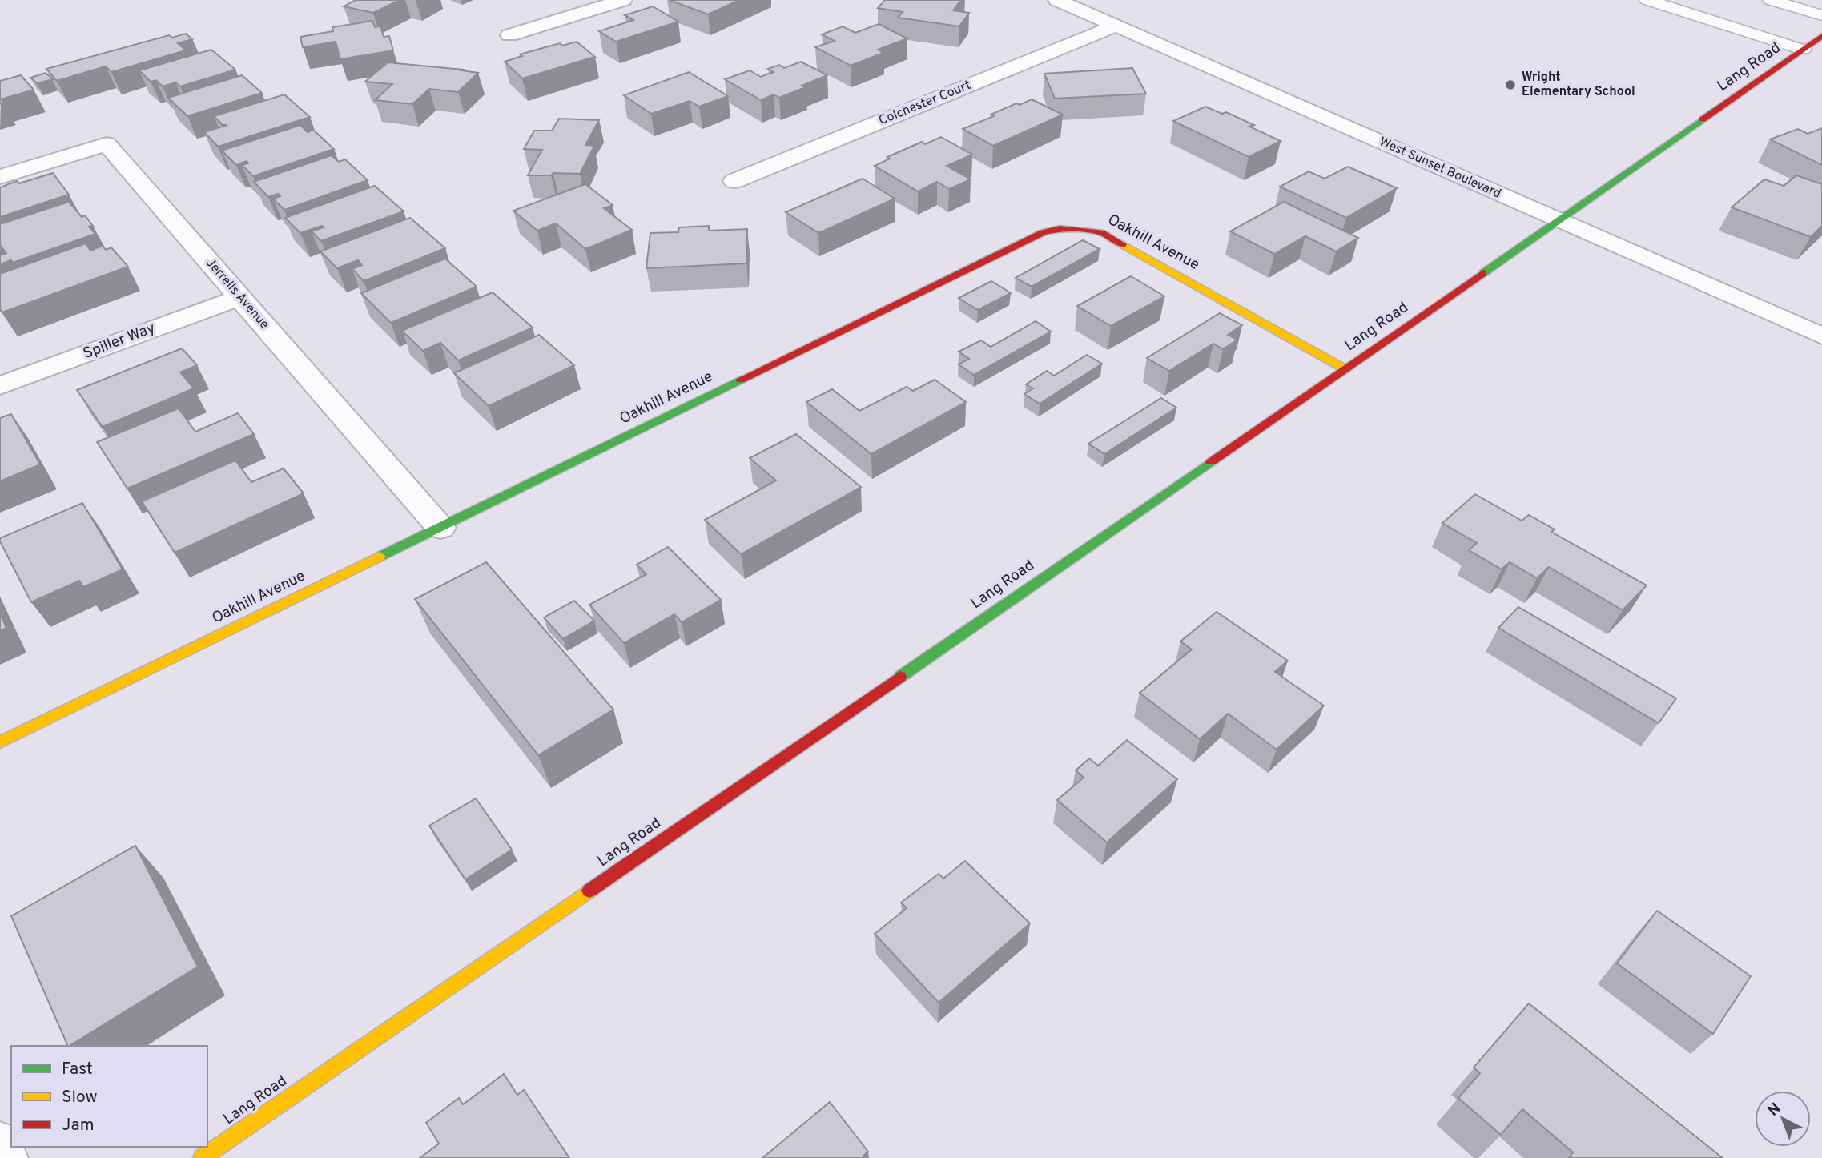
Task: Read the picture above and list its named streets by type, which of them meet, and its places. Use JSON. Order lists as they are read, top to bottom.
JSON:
{
  "streets": {
    "street": [
      "Lang Road",
      "Colchester Court",
      "West Sunset Boulevard",
      "Oakhill Avenue",
      "Jerrells Avenue",
      "Spiller Way"
    ]
  },
  "crossings": [
    ["Lang Road", "West Sunset Boulevard"],
    ["Lang Road", "Oakhill Avenue"],
    ["Colchester Court", "West Sunset Boulevard"],
    ["Oakhill Avenue", "Jerrells Avenue"],
    ["Jerrells Avenue", "Spiller Way"]
  ],
  "places": ["Wright Elementary School"],
  "legend": ["Fast", "Slow", "Jam"],
  "north": "top left"
}
